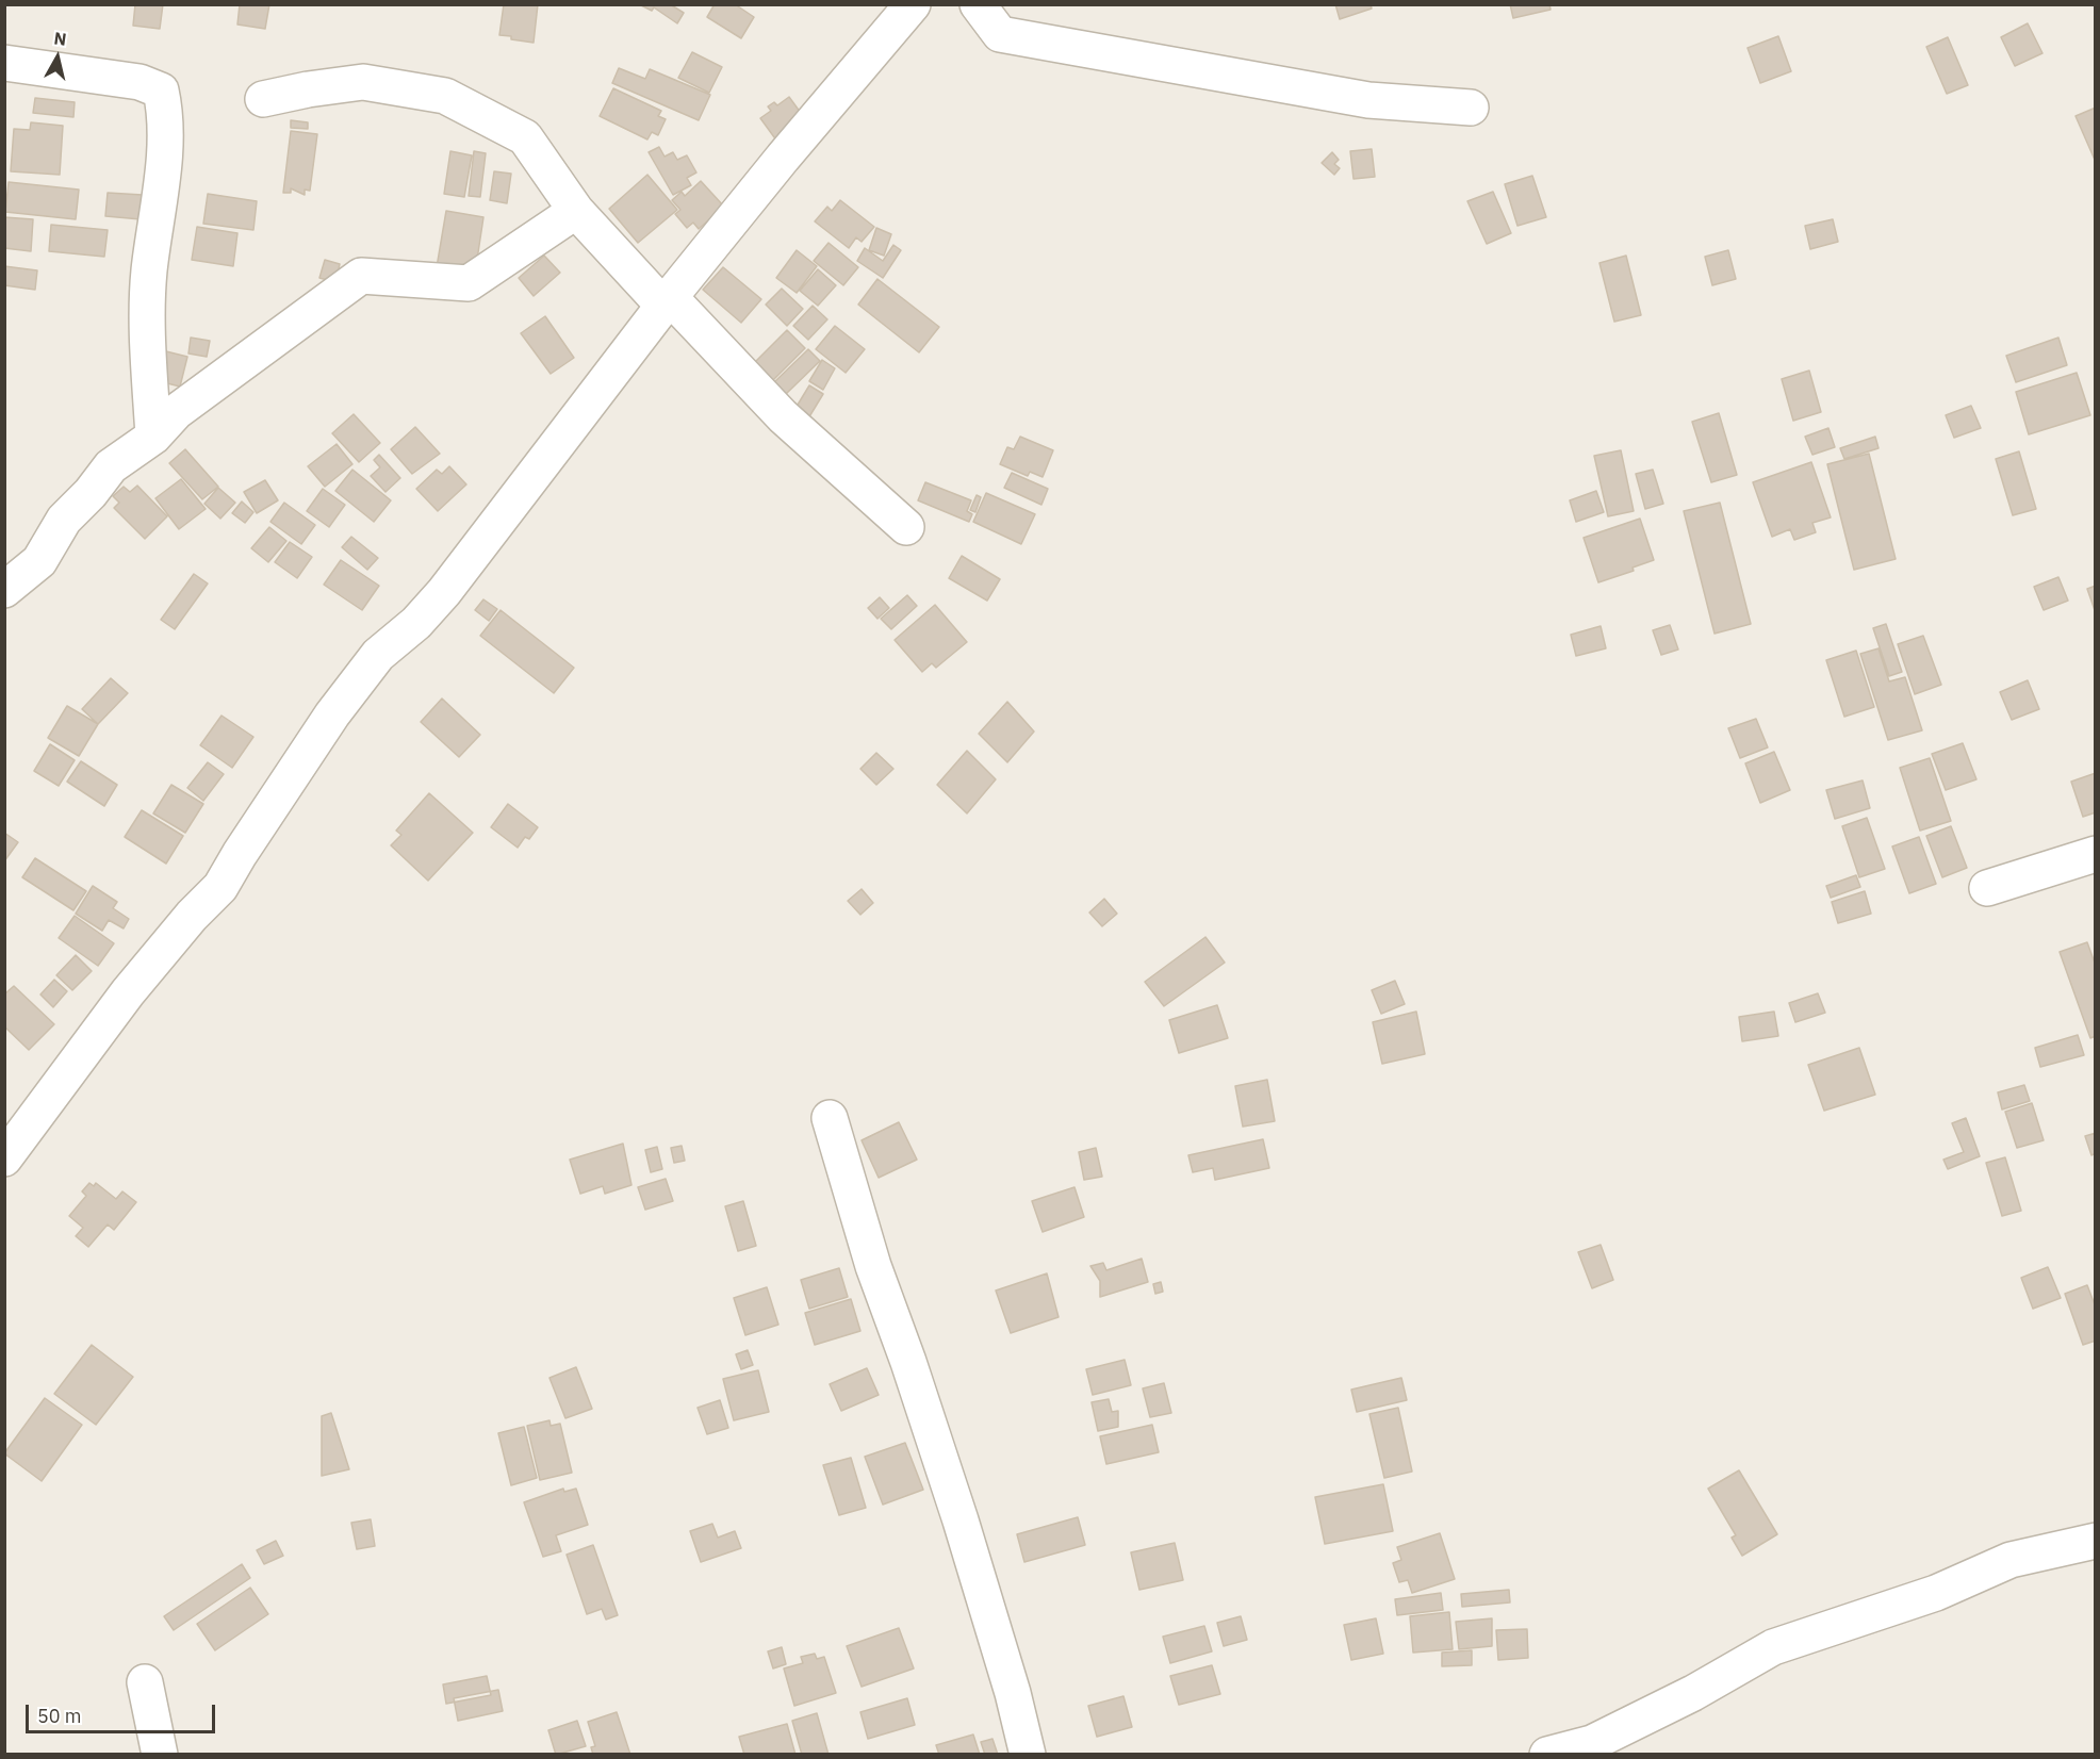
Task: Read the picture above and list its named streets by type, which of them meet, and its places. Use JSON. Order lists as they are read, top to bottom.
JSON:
{
  "scale_bar": "50 m",
  "north": "top"
}
